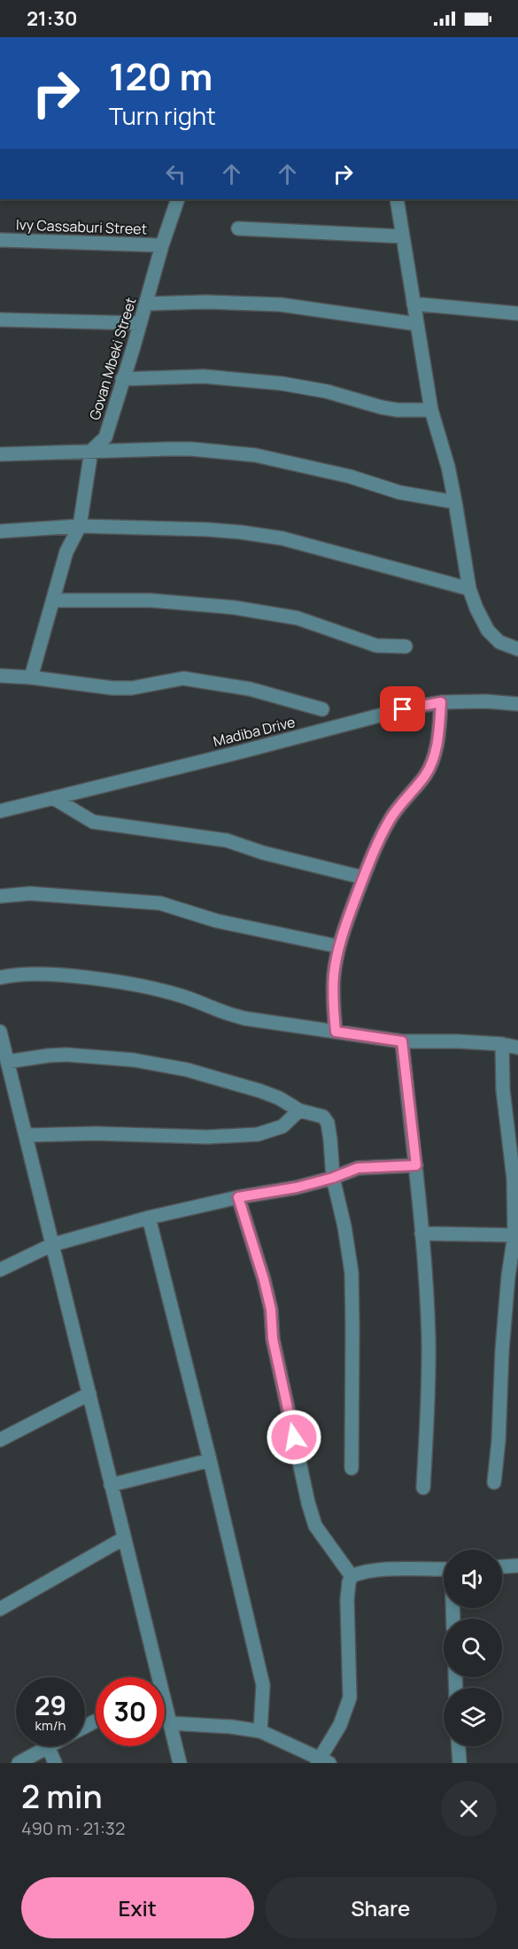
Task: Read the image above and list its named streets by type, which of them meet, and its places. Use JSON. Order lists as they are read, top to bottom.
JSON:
{
  "streets": {
    "street": ["Ivy Cassaburi Street", "Govan Mbeki Street", "Madiba Drive"]
  },
  "crossings": [
    ["Ivy Cassaburi Street", "Govan Mbeki Street"]
  ],
  "page": {
    "status": "21:30",
    "turn": ["120 m", "Turn right"],
    "speed": "29 km/h",
    "limit": "30",
    "heading": ["2 min", "490 m · 21:32"],
    "buttons": ["Exit", "Share"]
  }
}
